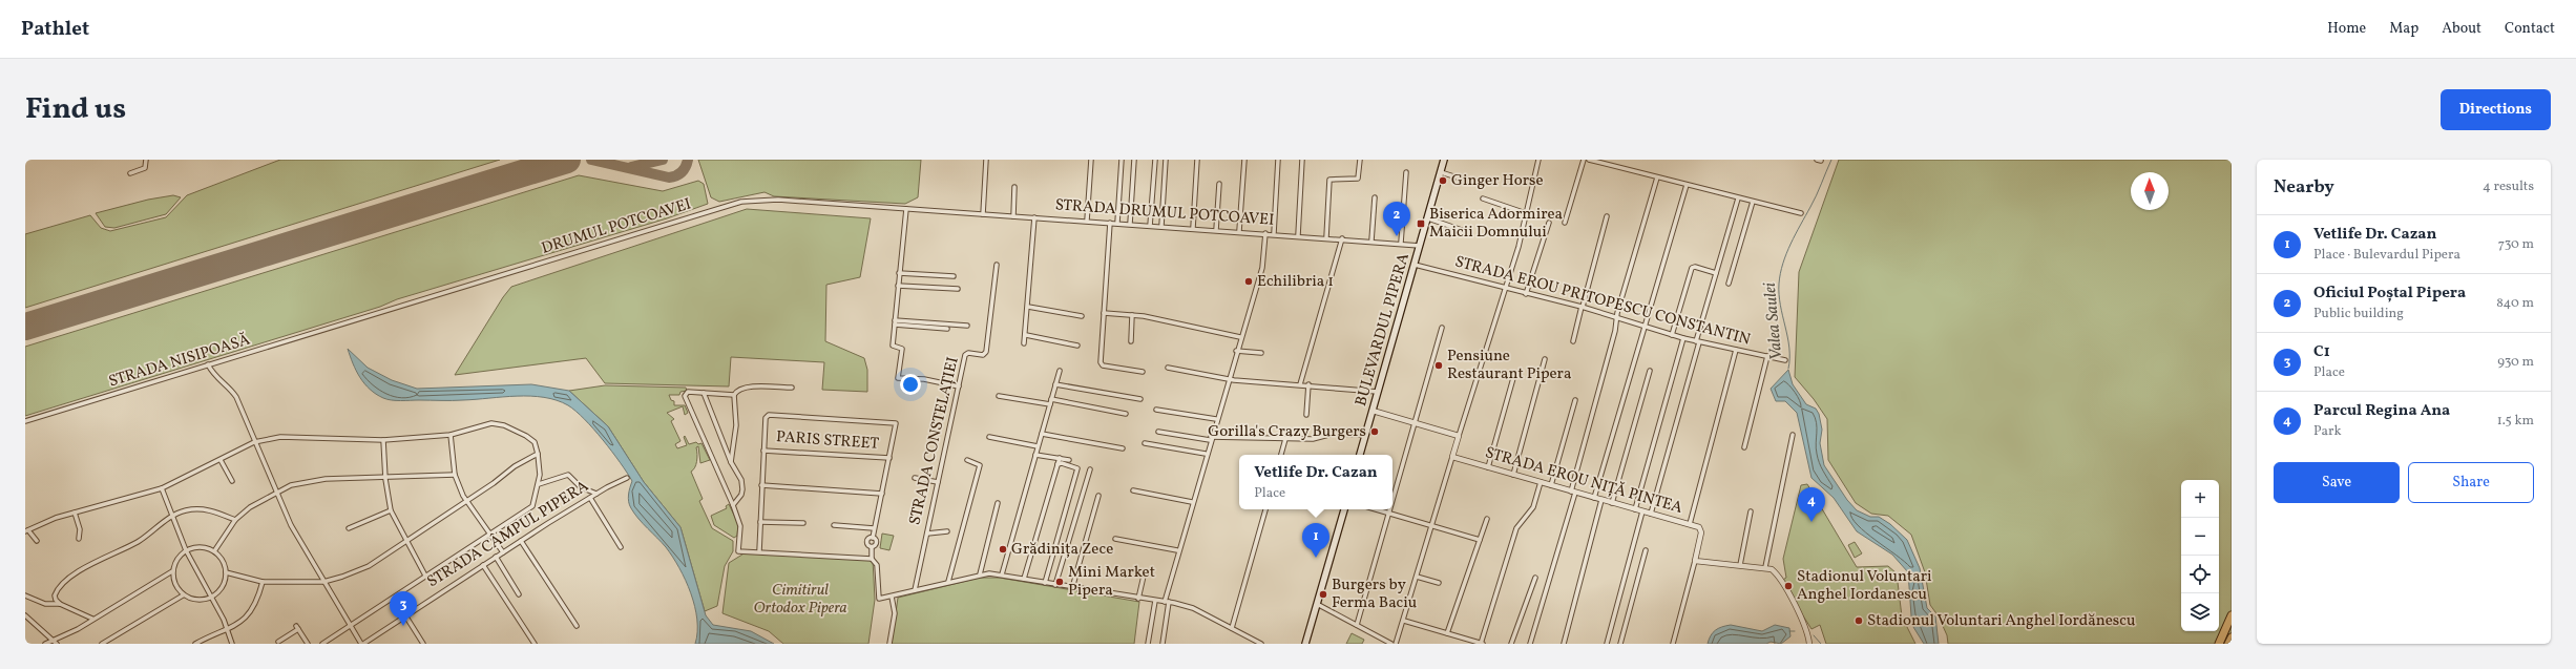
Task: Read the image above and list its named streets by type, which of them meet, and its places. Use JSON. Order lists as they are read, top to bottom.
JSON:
{
  "streets": {
    "main road": ["BULEVARDUL PIPERA"],
    "street": [
      "STRADA DRUMUL POTCOAVEI",
      "DRUMUL POTCOAVEI",
      "STRADA EROU PRITOPESCU CONSTANTIN",
      "STRADA NISIPOASĂ",
      "PARIS STREET",
      "STRADA CONSTELAȚIEI",
      "STRADA EROU NIȚĂ PINTEA",
      "STRADA CÂMPUL PIPERA"
    ]
  },
  "crossings": [
    ["STRADA DRUMUL POTCOAVEI", "DRUMUL POTCOAVEI"],
    ["STRADA DRUMUL POTCOAVEI", "BULEVARDUL PIPERA"],
    ["DRUMUL POTCOAVEI", "STRADA NISIPOASĂ"],
    ["STRADA EROU PRITOPESCU CONSTANTIN", "BULEVARDUL PIPERA"]
  ],
  "water": ["Valea Saulei"],
  "parks": ["Cimitirul Ortodox Pipera"],
  "places": {
    "other": [
      "Ginger Horse",
      "Echilibria 1",
      "Pensiune Restaurant Pipera",
      "Gorilla's Crazy Burgers",
      "Grădinița Zece",
      "Mini Market Pipera",
      "Stadionul Voluntari Anghel Iordanescu",
      "Burgers by Ferma Baciu",
      "Stadionul Voluntari Anghel Iordănescu"
    ],
    "transit": ["Biserica Adormirea Maicii Domnului"]
  },
  "north": "top",
  "page": {
    "header": "Pathlet",
    "nav": [
      "Home",
      "Map",
      "About",
      "Contact"
    ],
    "title": "Find us",
    "buttons": [
      "Directions",
      ["Save", "Share"]
    ],
    "heading": ["Nearby", "4 results"],
    "pins": [
      "2",
      "4",
      "1",
      "3"
    ],
    "list": [
      {
        "mark": "1",
        "name": "Vetlife Dr. Cazan",
        "note": "Place · Bulevardul Pipera",
        "value": "730 m"
      },
      {
        "mark": "2",
        "name": "Oficiul Poștal Pipera",
        "note": "Public building",
        "value": "840 m"
      },
      {
        "mark": "3",
        "name": "C1",
        "note": "Place",
        "value": "930 m"
      },
      {
        "mark": "4",
        "name": "Parcul Regina Ana",
        "note": "Park",
        "value": "1.5 km"
      }
    ],
    "popup": ["Vetlife Dr. Cazan", "Place"],
    "map_buttons": ["+", "−"]
  }
}
